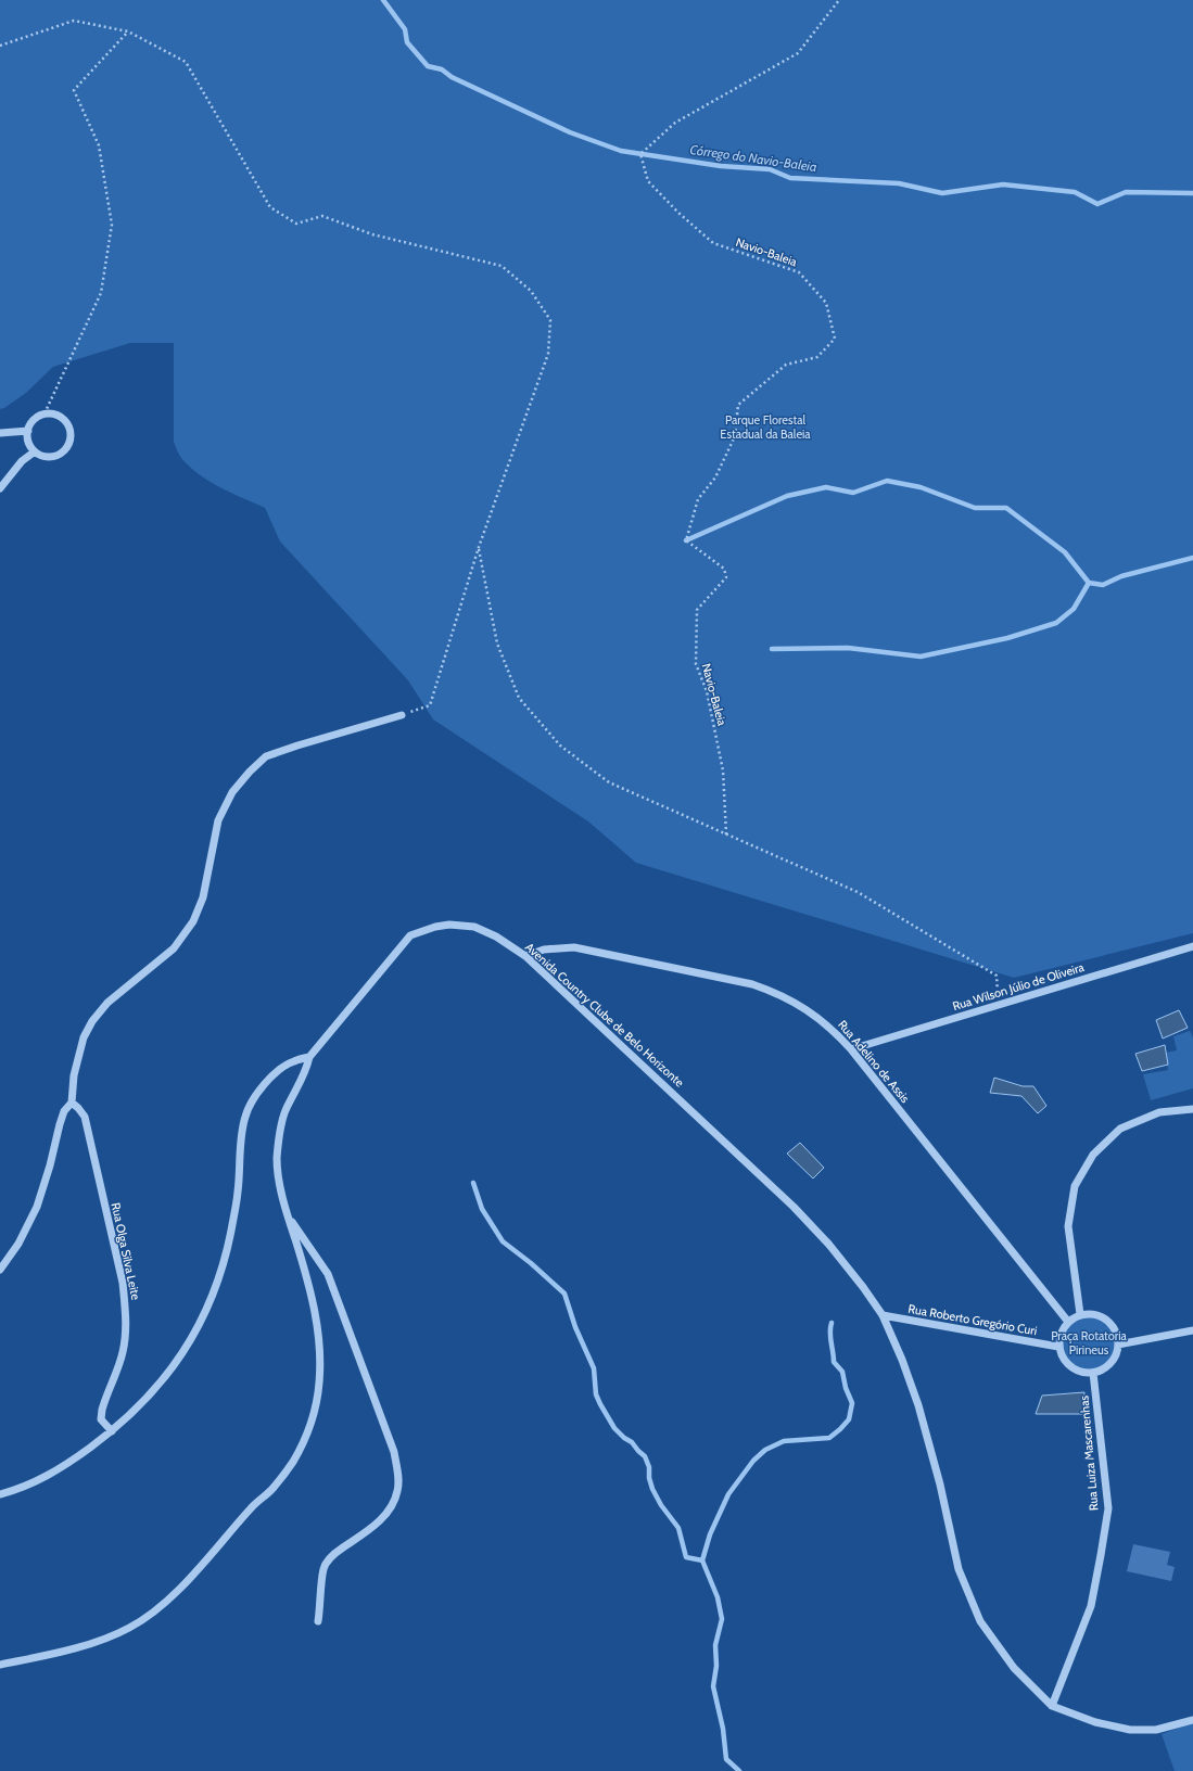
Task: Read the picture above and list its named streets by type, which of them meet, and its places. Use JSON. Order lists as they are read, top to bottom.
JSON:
{
  "streets": {
    "street": [
      "Rua Wilson Júlio de Oliveira",
      "Avenida Country Clube de Belo Horizonte",
      "Rua Adelino de Assis",
      "Rua Olga Silva Leite",
      "Rua Roberto Gregório Curi",
      "Rua Luiza Mascarenhas"
    ],
    "path": ["Navio-Baleia"]
  },
  "crossings": [
    ["Rua Wilson Júlio de Oliveira", "Rua Adelino de Assis"],
    ["Avenida Country Clube de Belo Horizonte", "Rua Adelino de Assis"],
    ["Avenida Country Clube de Belo Horizonte", "Rua Roberto Gregório Curi"],
    ["Avenida Country Clube de Belo Horizonte", "Rua Luiza Mascarenhas"],
    ["Rua Adelino de Assis", "Rua Roberto Gregório Curi"],
    ["Rua Adelino de Assis", "Rua Luiza Mascarenhas"],
    ["Rua Roberto Gregório Curi", "Rua Luiza Mascarenhas"]
  ],
  "water": ["Córrego do Navio-Baleia"],
  "parks": ["Parque Florestal Estadual da Baleia", "Praça Rotatoria Pirineus"]
}
